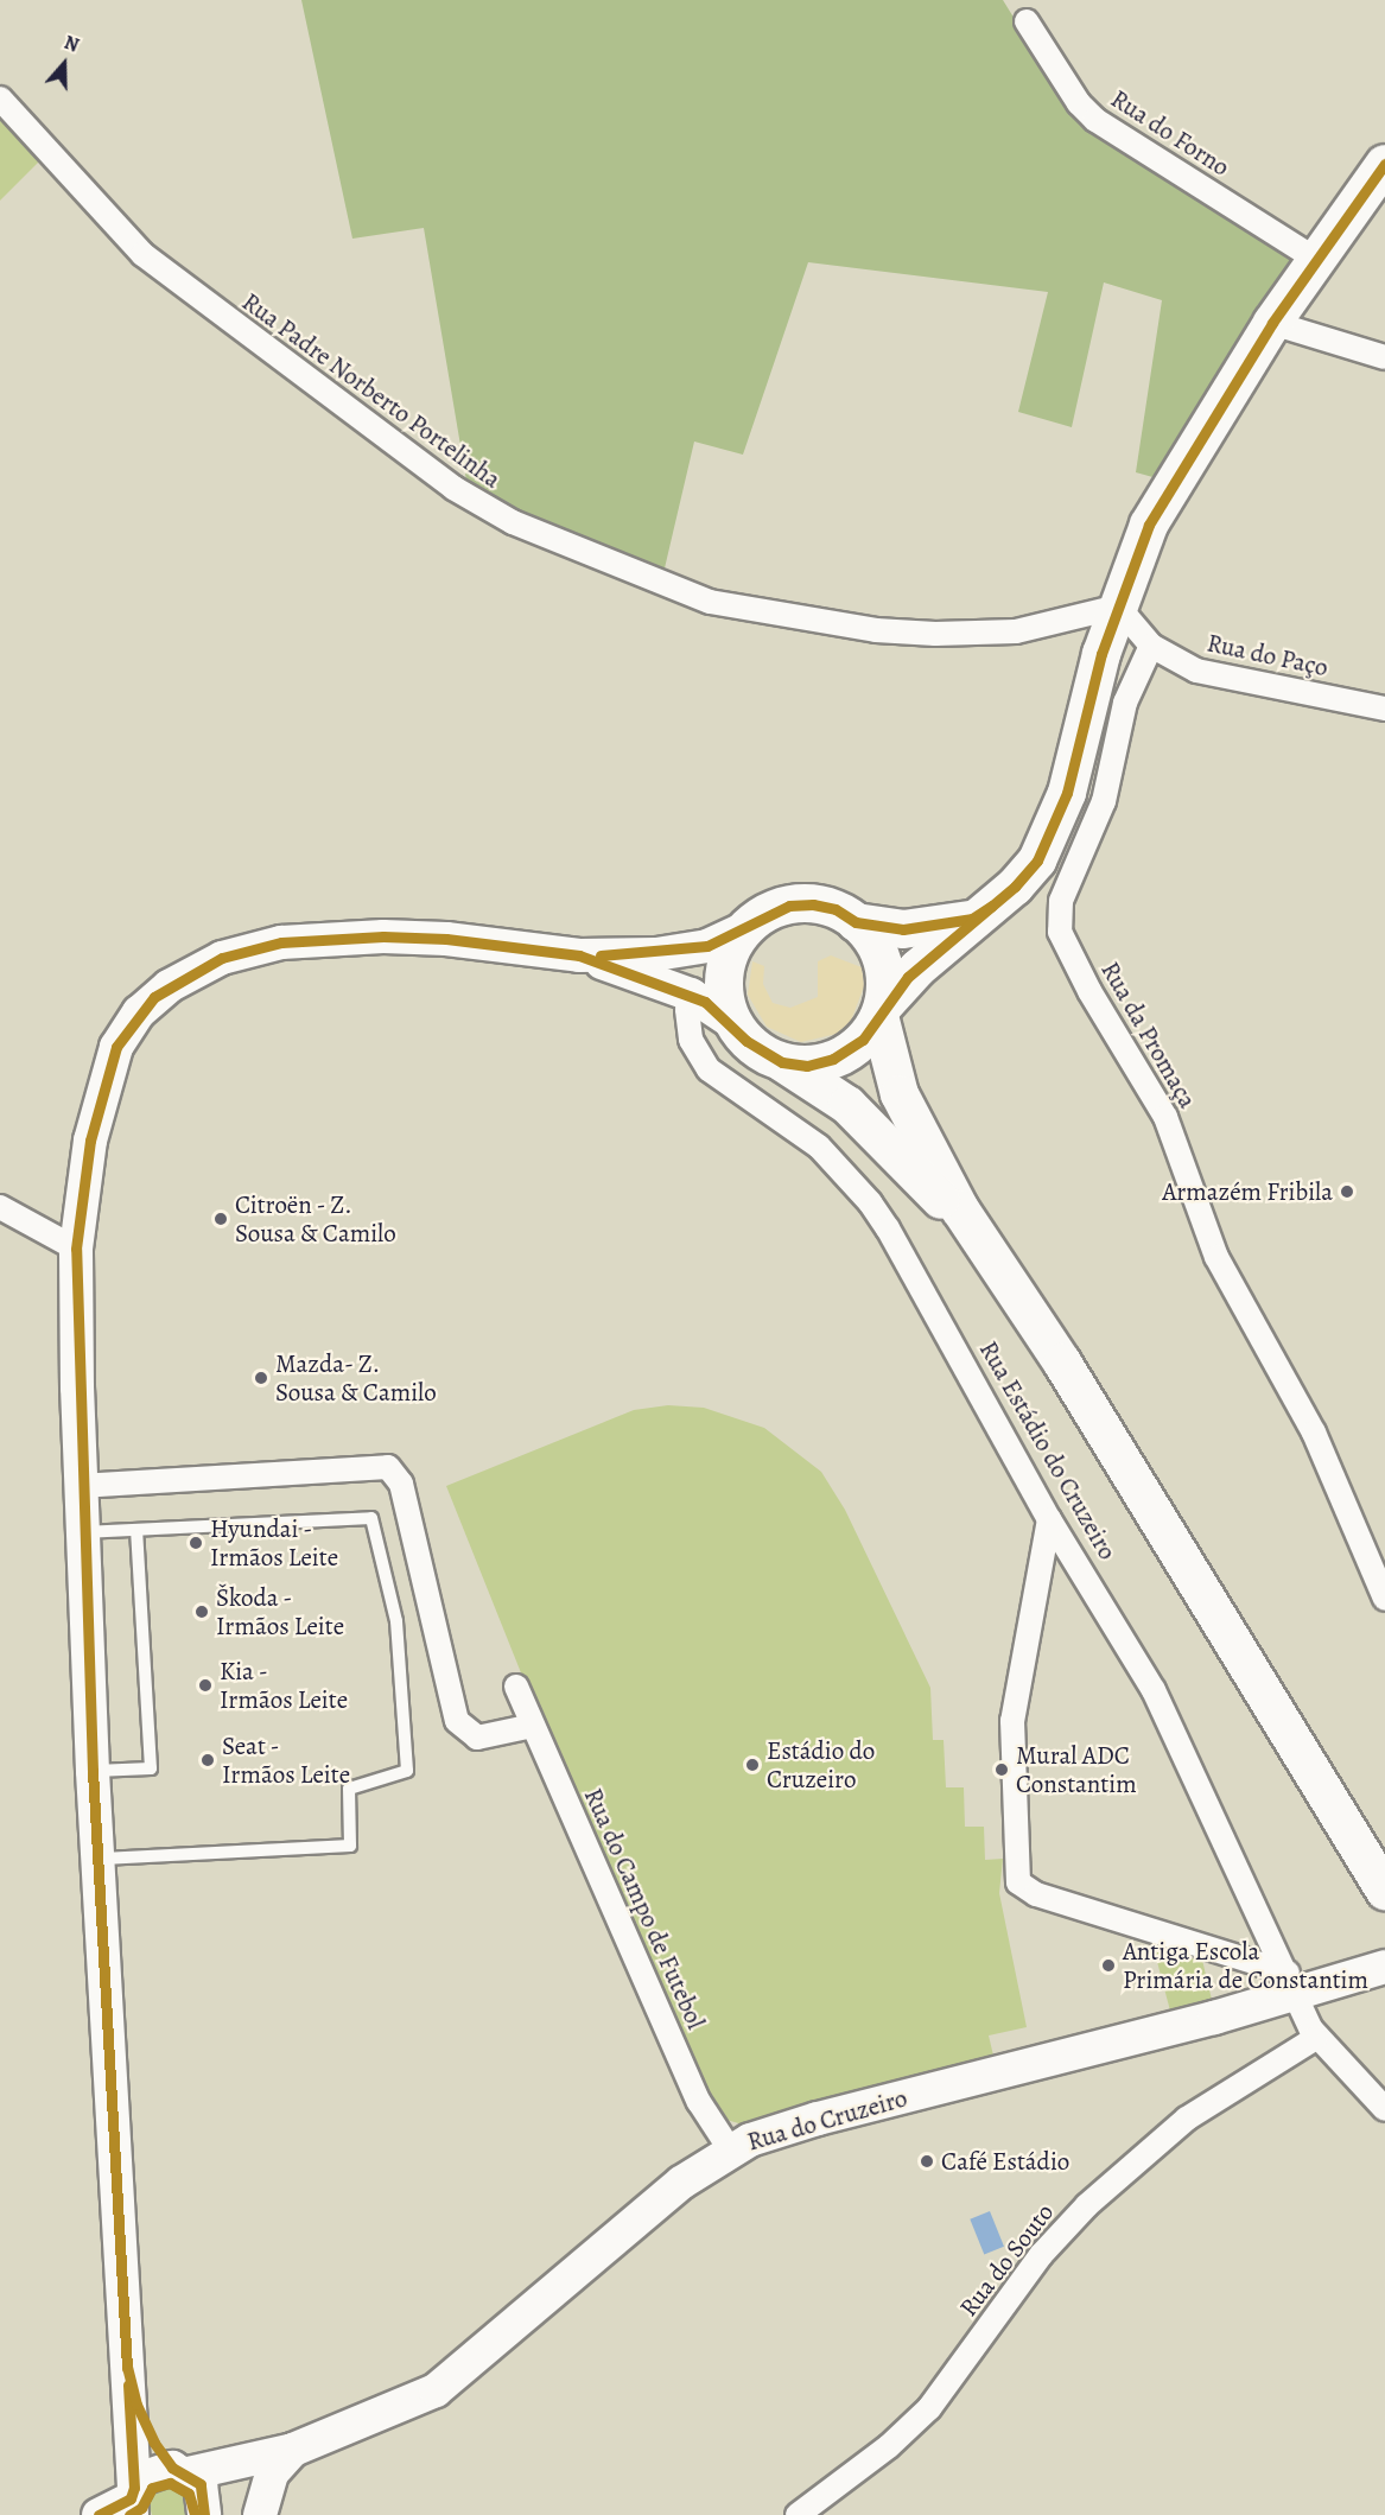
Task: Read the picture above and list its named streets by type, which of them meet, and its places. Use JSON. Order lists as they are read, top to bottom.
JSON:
{
  "streets": {
    "street": [
      "Rua do Forno",
      "Rua Padre Norberto Portelinha",
      "Rua do Paço",
      "Rua da Promaça",
      "Rua Estádio do Cruzeiro",
      "Rua do Campo de Futebol",
      "Rua do Cruzeiro",
      "Rua do Souto"
    ]
  },
  "crossings": [
    ["Rua Padre Norberto Portelinha", "Rua do Paço"],
    ["Rua do Paço", "Rua da Promaça"],
    ["Rua Estádio do Cruzeiro", "Rua do Cruzeiro"],
    ["Rua Estádio do Cruzeiro", "Rua do Souto"],
    ["Rua do Campo de Futebol", "Rua do Cruzeiro"]
  ],
  "places": [
    "Armazém Fribila",
    "Citroën - Z. Sousa & Camilo",
    "Mazda- Z. Sousa & Camilo",
    "Hyundai - Irmãos Leite",
    "Škoda - Irmãos Leite",
    "Kia - Irmãos Leite",
    "Seat - Irmãos Leite",
    "Estádio do Cruzeiro",
    "Mural ADC Constantim",
    "Antiga Escola Primária de Constantim",
    "Café Estádio"
  ],
  "north": "top"
}
